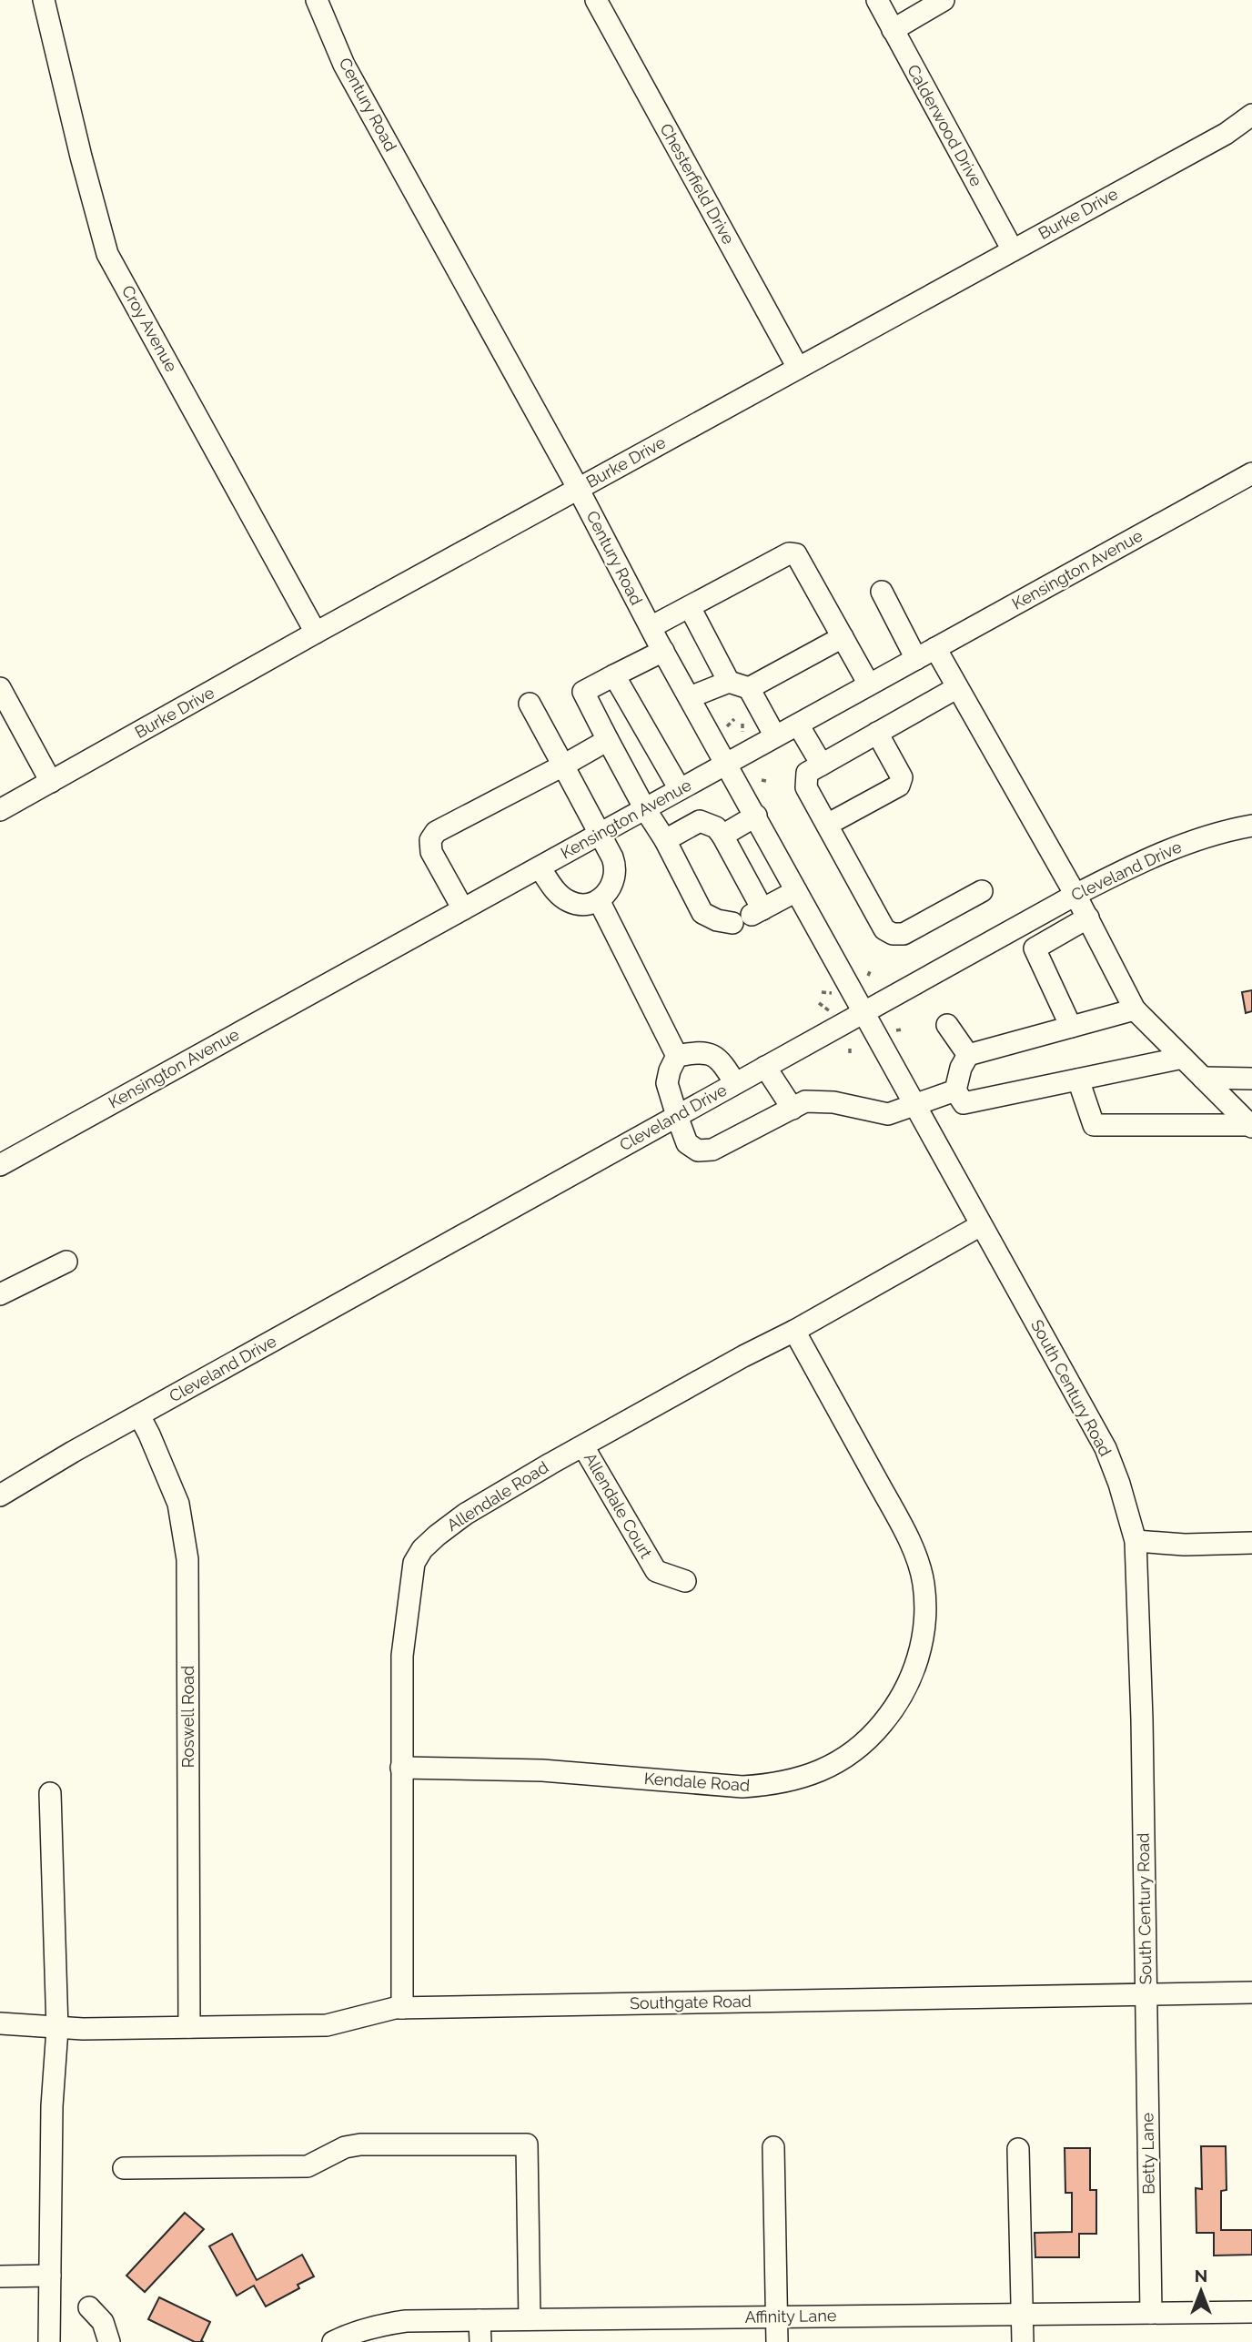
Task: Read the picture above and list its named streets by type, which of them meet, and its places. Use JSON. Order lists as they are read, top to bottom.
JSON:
{
  "streets": {
    "street": [
      "Century Road",
      "Calderwood Drive",
      "Chesterfield Drive",
      "Burke Drive",
      "Croy Avenue",
      "Kensington Avenue",
      "Cleveland Drive",
      "South Century Road",
      "Allendale Road",
      "Allendale Court",
      "Roswell Road",
      "Kendale Road",
      "Southgate Road",
      "Betty Lane",
      "Affinity Lane"
    ]
  },
  "crossings": [
    ["Century Road", "Burke Drive"],
    ["Century Road", "Kensington Avenue"],
    ["Century Road", "Cleveland Drive"],
    ["Century Road", "South Century Road"],
    ["Calderwood Drive", "Burke Drive"],
    ["Chesterfield Drive", "Burke Drive"],
    ["Burke Drive", "Croy Avenue"],
    ["Cleveland Drive", "South Century Road"],
    ["Cleveland Drive", "Roswell Road"],
    ["South Century Road", "Allendale Road"],
    ["South Century Road", "Southgate Road"],
    ["South Century Road", "Betty Lane"],
    ["Allendale Road", "Allendale Court"],
    ["Allendale Road", "Kendale Road"],
    ["Allendale Road", "Southgate Road"],
    ["Roswell Road", "Southgate Road"],
    ["Southgate Road", "Betty Lane"],
    ["Betty Lane", "Affinity Lane"]
  ],
  "north": "top"
}
